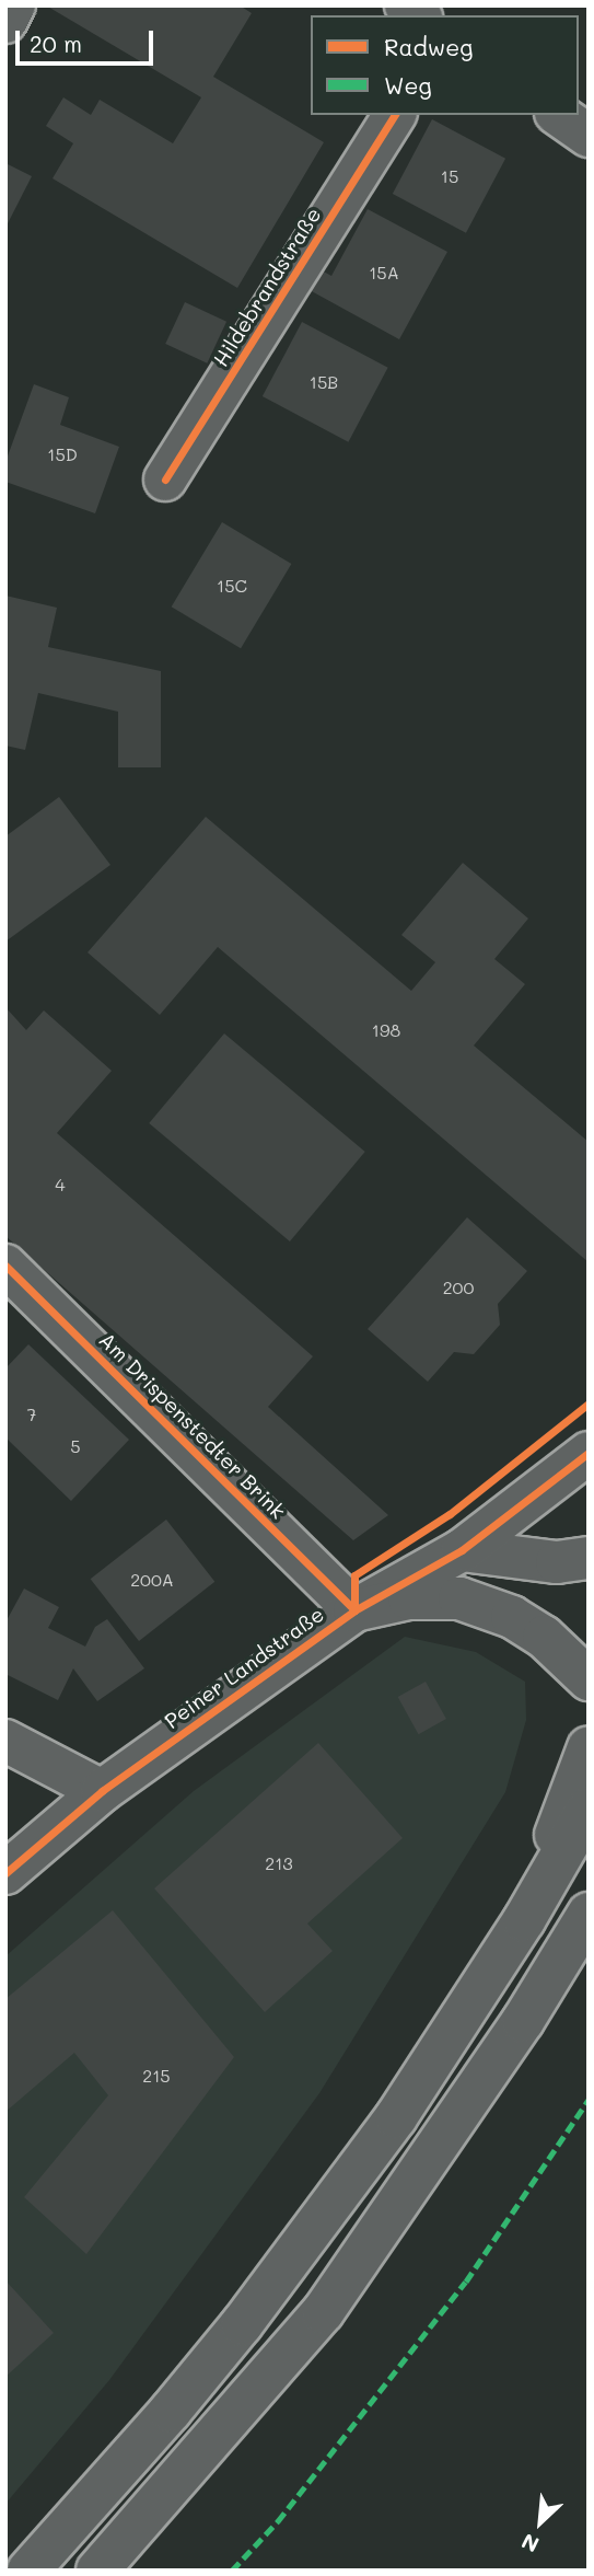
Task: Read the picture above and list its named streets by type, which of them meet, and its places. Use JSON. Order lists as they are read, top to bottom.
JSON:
{
  "streets": {
    "main road": ["Hildebrandstraße", "Am Drispenstedter Brink", "Peiner Landstraße"]
  },
  "crossings": [
    ["Am Drispenstedter Brink", "Peiner Landstraße"]
  ],
  "house_numbers": [
    "15",
    "15A",
    "15B",
    "15D",
    "15C",
    "198",
    "4",
    "200",
    "7",
    "5",
    "200A",
    "213",
    "215"
  ],
  "legend": ["Radweg", "Weg"],
  "scale_bar": "20 m",
  "north": "bottom left"
}
